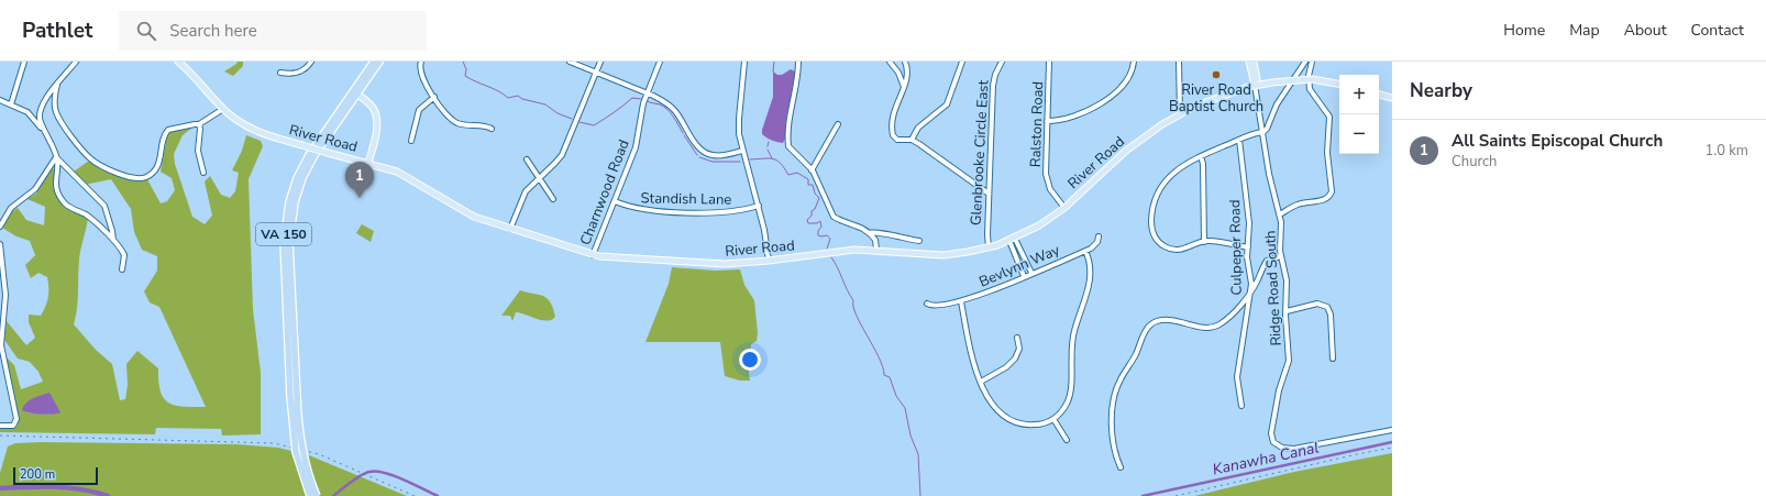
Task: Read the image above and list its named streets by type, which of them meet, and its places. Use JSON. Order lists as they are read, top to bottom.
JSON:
{
  "streets": {
    "highway": ["VA 150"],
    "main road": ["River Road"],
    "street": [
      "Ralston Road",
      "Glenbrooke Circle East",
      "Charnwood Road",
      "Standish Lane",
      "Culpeper Road",
      "Bevlynn Way",
      "Ridge Road South"
    ]
  },
  "crossings": [
    ["Ralston Road", "River Road"],
    ["River Road", "Glenbrooke Circle East"],
    ["River Road", "Charnwood Road"],
    ["River Road", "Ridge Road South"],
    ["Charnwood Road", "Standish Lane"]
  ],
  "water": ["Kanawha Canal"],
  "places": ["River Road Baptist Church"],
  "scale_bar": "200 m",
  "page": {
    "header": "Pathlet",
    "search": "Search here",
    "nav": [
      "Home",
      "Map",
      "About",
      "Contact"
    ],
    "heading": "Nearby",
    "map_buttons": ["+", "−"],
    "list": [
      {
        "mark": "1",
        "name": "All Saints Episcopal Church",
        "note": "Church",
        "value": "1.0 km"
      }
    ],
    "pins": "1",
    "scale": "200 m"
  }
}
